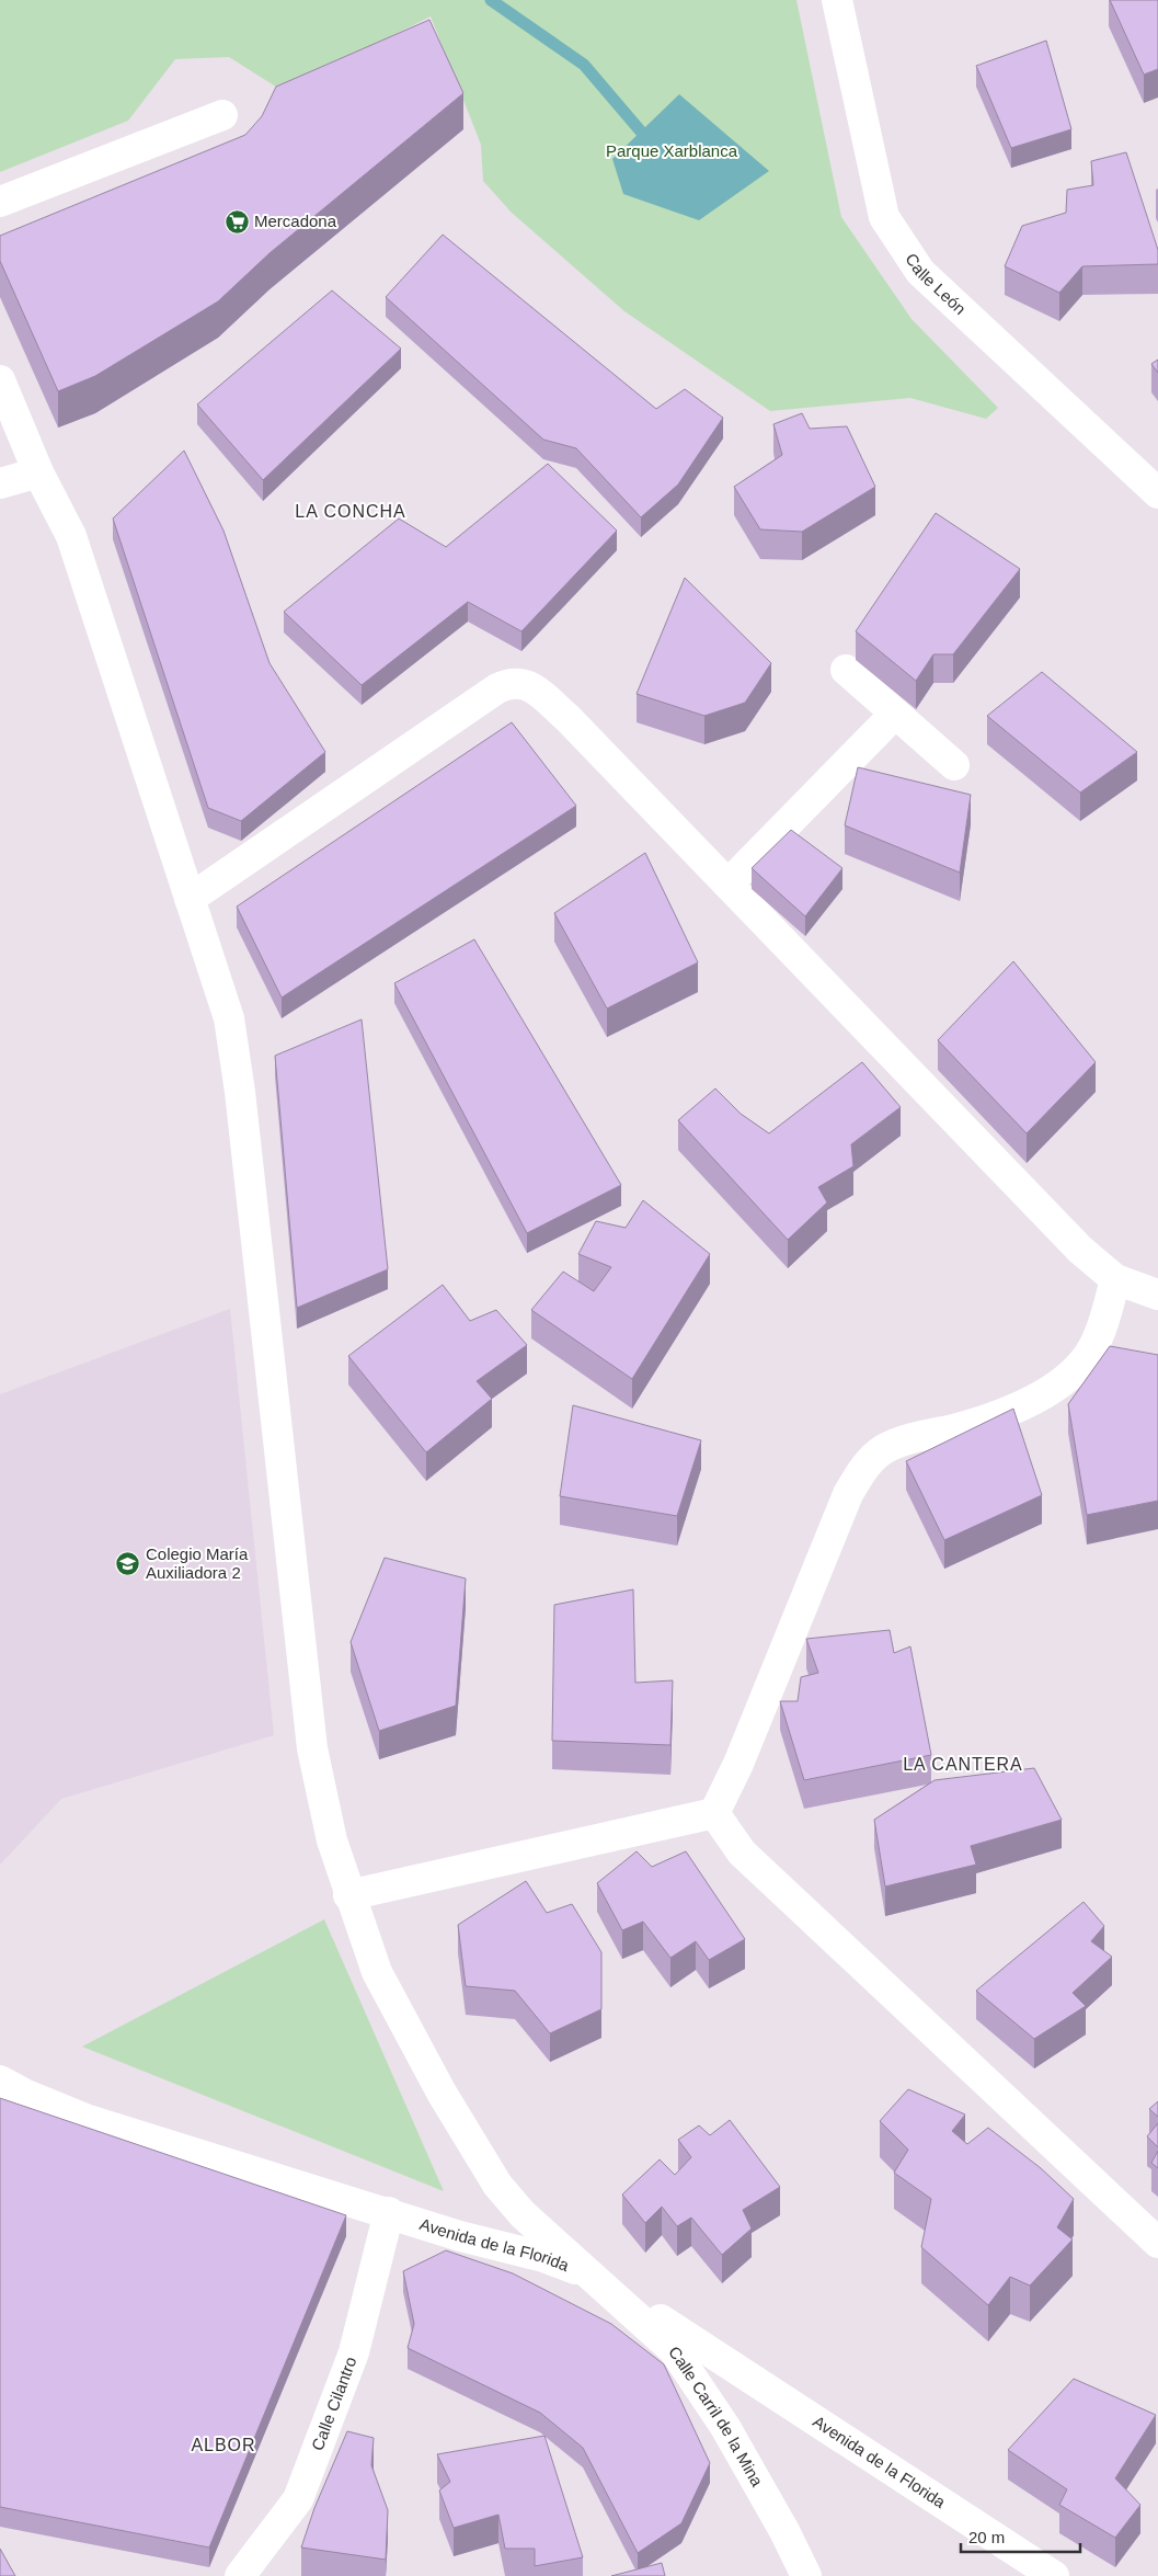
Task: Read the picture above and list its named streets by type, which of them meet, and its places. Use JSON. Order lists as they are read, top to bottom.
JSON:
{
  "streets": {
    "street": [
      "Calle León",
      "Avenida de la Florida",
      "Calle Cilantro",
      "Calle Carril de la Mina"
    ]
  },
  "crossings": [
    ["Avenida de la Florida", "Calle Cilantro"],
    ["Avenida de la Florida", "Calle Carril de la Mina"]
  ],
  "districts": ["LA CONCHA", "LA CANTERA", "ALBOR"],
  "parks": ["Parque Xarblanca"],
  "places": {
    "supermarket": ["Mercadona"],
    "school or university": ["Colegio María Auxiliadora 2"]
  },
  "scale_bar": "20 m"
}
